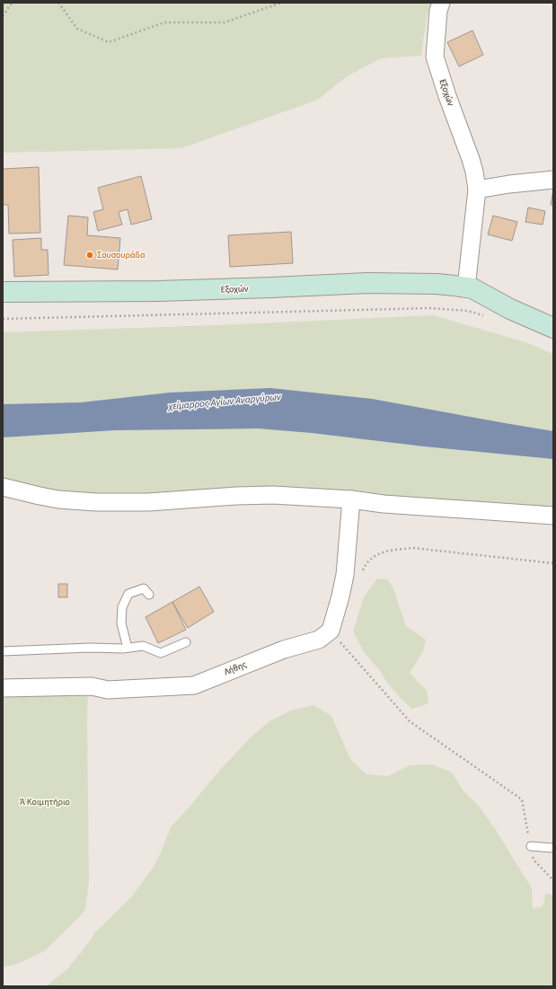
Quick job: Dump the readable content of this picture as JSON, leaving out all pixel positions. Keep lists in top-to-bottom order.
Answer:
{
  "streets": {
    "main road": ["Εξοχών"],
    "street": ["Λήθης"]
  },
  "water": ["χείμαρρος Αγίων Αναργύρων"],
  "parks": ["Ά Κοιμητήριο"],
  "places": ["Σουσουράδα"]
}
